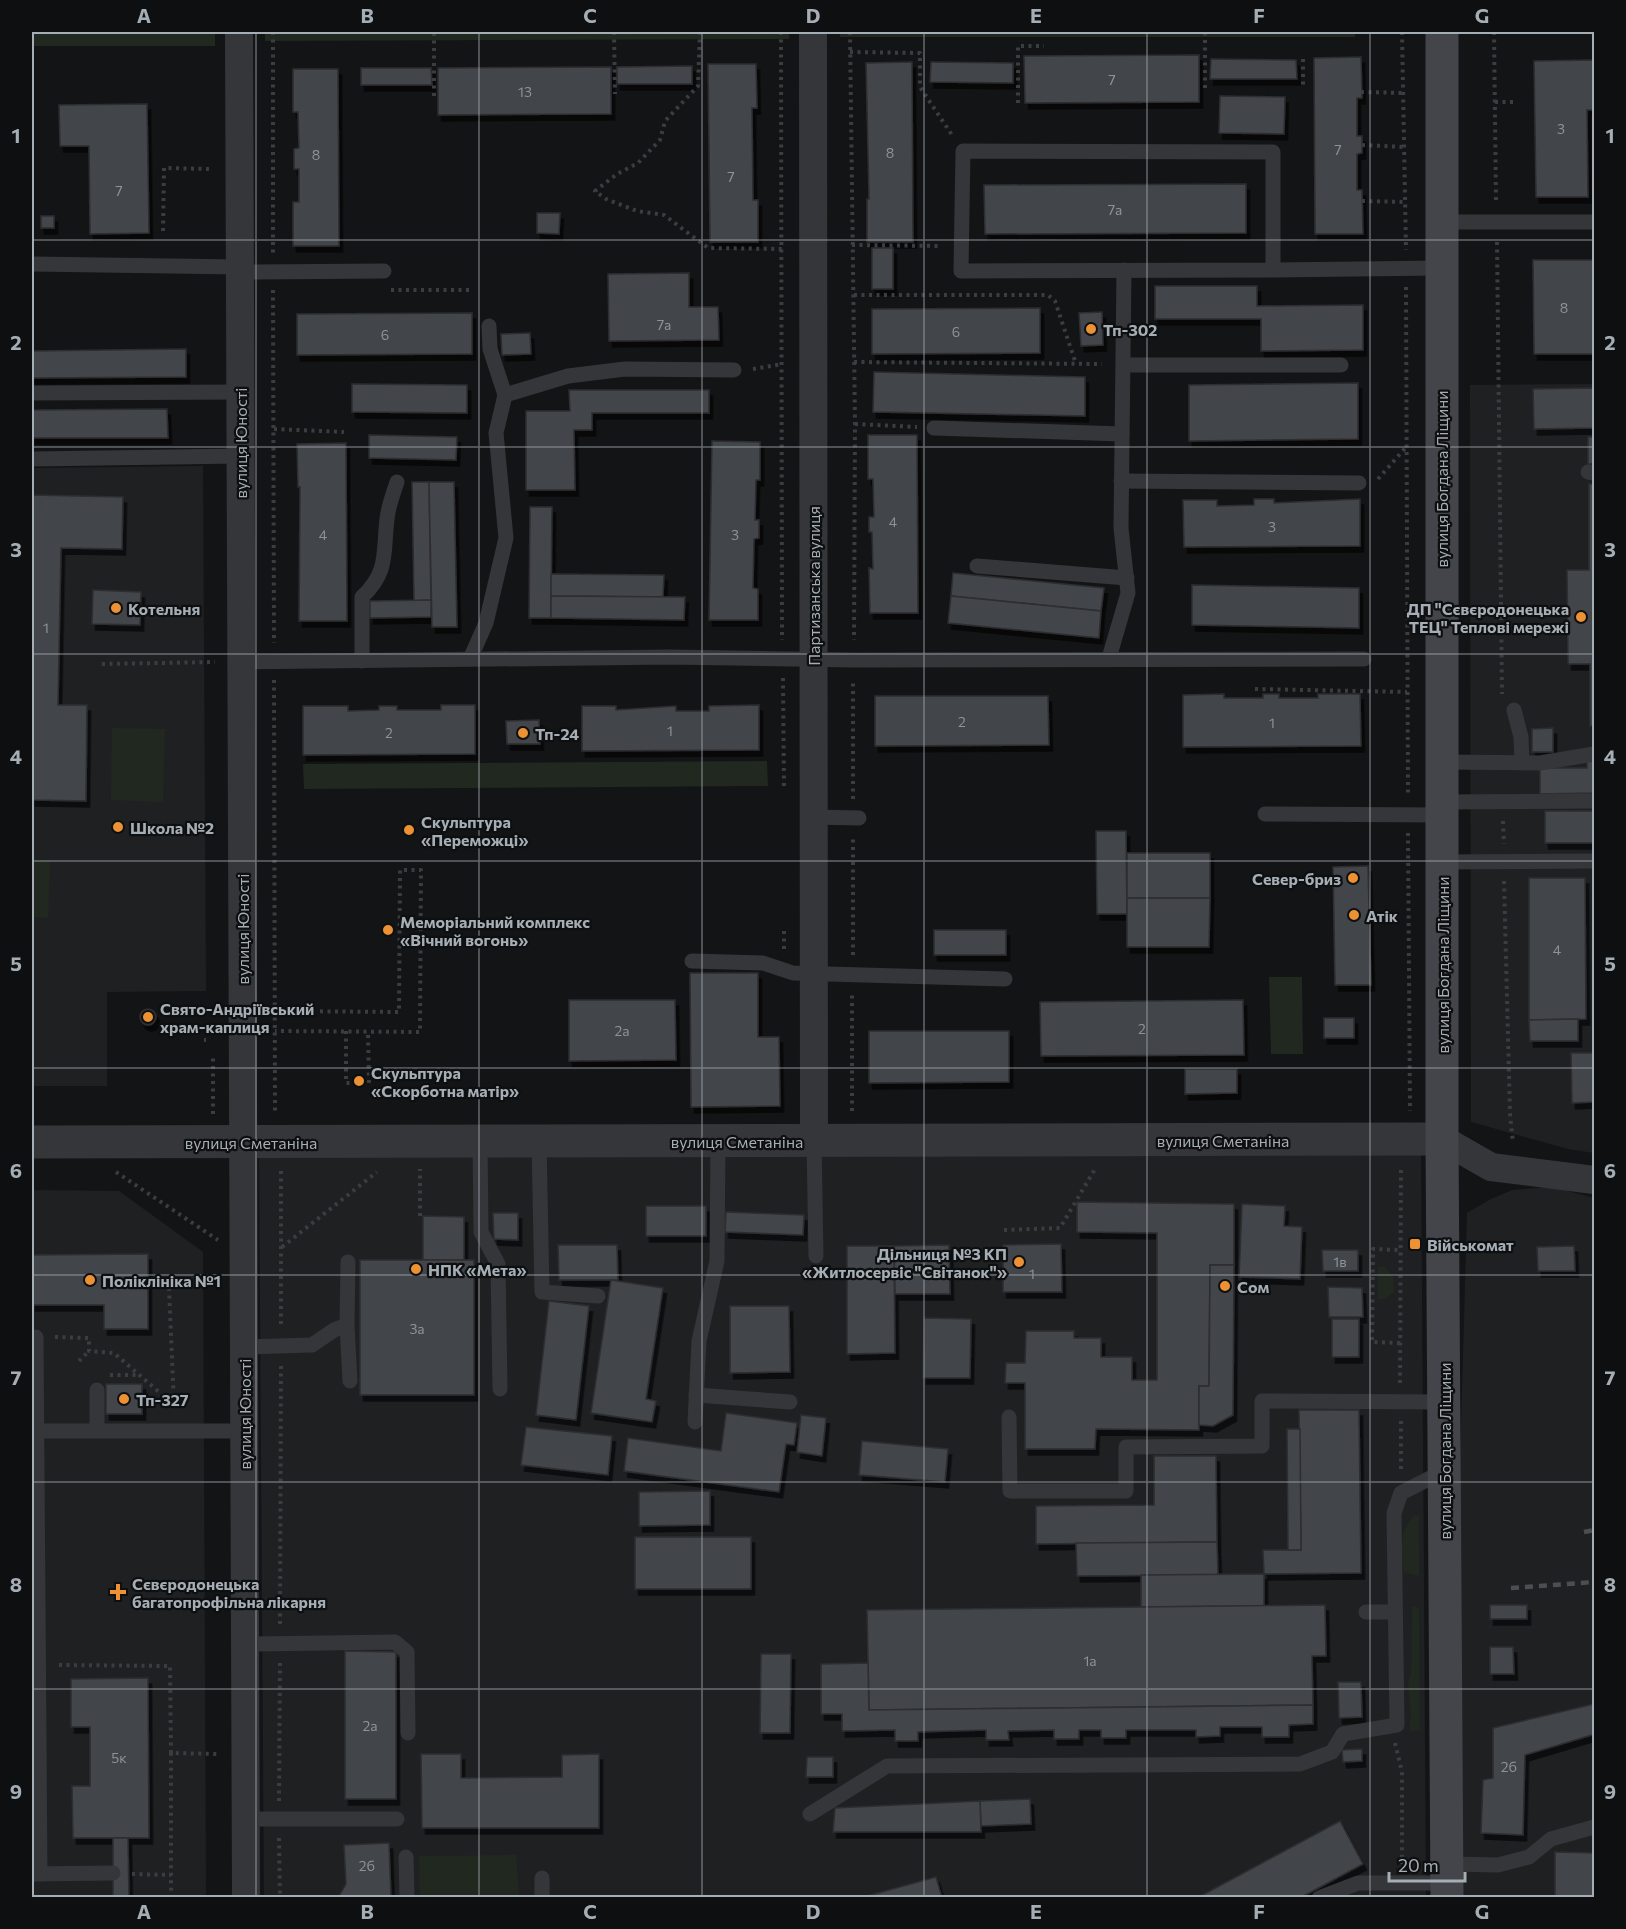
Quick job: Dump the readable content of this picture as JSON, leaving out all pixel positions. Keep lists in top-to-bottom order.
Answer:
{
  "streets": {
    "main road": ["вулиця Богдана Ліщини"],
    "street": ["вулиця Юності", "Партизанська вулиця", "вулиця Сметаніна"]
  },
  "crossings": [
    ["вулиця Юності", "вулиця Сметаніна"],
    ["вулиця Богдана Ліщини", "вулиця Сметаніна"],
    ["Партизанська вулиця", "вулиця Сметаніна"]
  ],
  "places": {
    "other": [
      "Тп-302",
      "Котельня",
      "ДП \"Сєвєродонецька ТЕЦ\" Теплові мережі",
      "Тп-24",
      "Школа №2",
      "Скульптура «Переможці»",
      "Север-бриз",
      "Атік",
      "Меморіальний комплекс «Вічний вогонь»",
      "Свято-Андріївський храм-каплиця",
      "Скульптура «Скорботна матір»",
      "Дільниця №3 КП «Житлосервіс \"Світанок\"»",
      "НПК «Мета»",
      "Поліклініка №1",
      "Сом",
      "Тп-327"
    ],
    "transit": ["Військомат"],
    "health": ["Сєвєродонецька багатопрофільна лікарня"]
  },
  "house_numbers": [
    "7",
    "13",
    "3",
    "7",
    "8",
    "8",
    "7",
    "7",
    "7а",
    "8",
    "7а",
    "6",
    "6",
    "4",
    "3",
    "4",
    "3",
    "1",
    "2",
    "1",
    "1",
    "2",
    "4",
    "2",
    "2а",
    "1в",
    "1",
    "3а",
    "1а",
    "2а",
    "5к",
    "2б",
    "2б"
  ],
  "scale_bar": "20 m",
  "grid": {
    "columns": [
      "A",
      "B",
      "C",
      "D",
      "E",
      "F",
      "G"
    ],
    "rows": [
      "1",
      "2",
      "3",
      "4",
      "5",
      "6",
      "7",
      "8",
      "9"
    ]
  }
}
